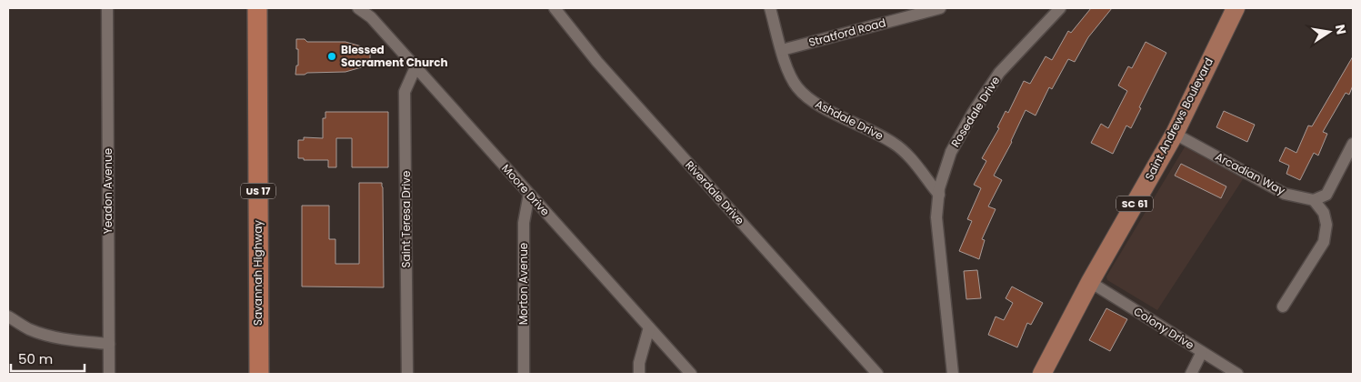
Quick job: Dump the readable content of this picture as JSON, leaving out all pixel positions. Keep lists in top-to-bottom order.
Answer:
{
  "streets": {
    "highway": ["US 17", "Savannah Highway"],
    "main road": ["Saint Andrews Boulevard", "SC 61"],
    "street": [
      "Stratford Road",
      "Rosedale Drive",
      "Ashdale Drive",
      "Arcadian Way",
      "Moore Drive",
      "Yeadon Avenue",
      "Riverdale Drive",
      "Saint Teresa Drive",
      "Morton Avenue",
      "Colony Drive"
    ]
  },
  "crossings": [
    ["Stratford Road", "Ashdale Drive"],
    ["Rosedale Drive", "Ashdale Drive"],
    ["Saint Andrews Boulevard", "Arcadian Way"],
    ["Saint Andrews Boulevard", "Colony Drive"],
    ["Moore Drive", "Saint Teresa Drive"],
    ["Moore Drive", "Morton Avenue"]
  ],
  "places": ["Blessed Sacrament Church"],
  "scale_bar": "50 m",
  "north": "right"
}
